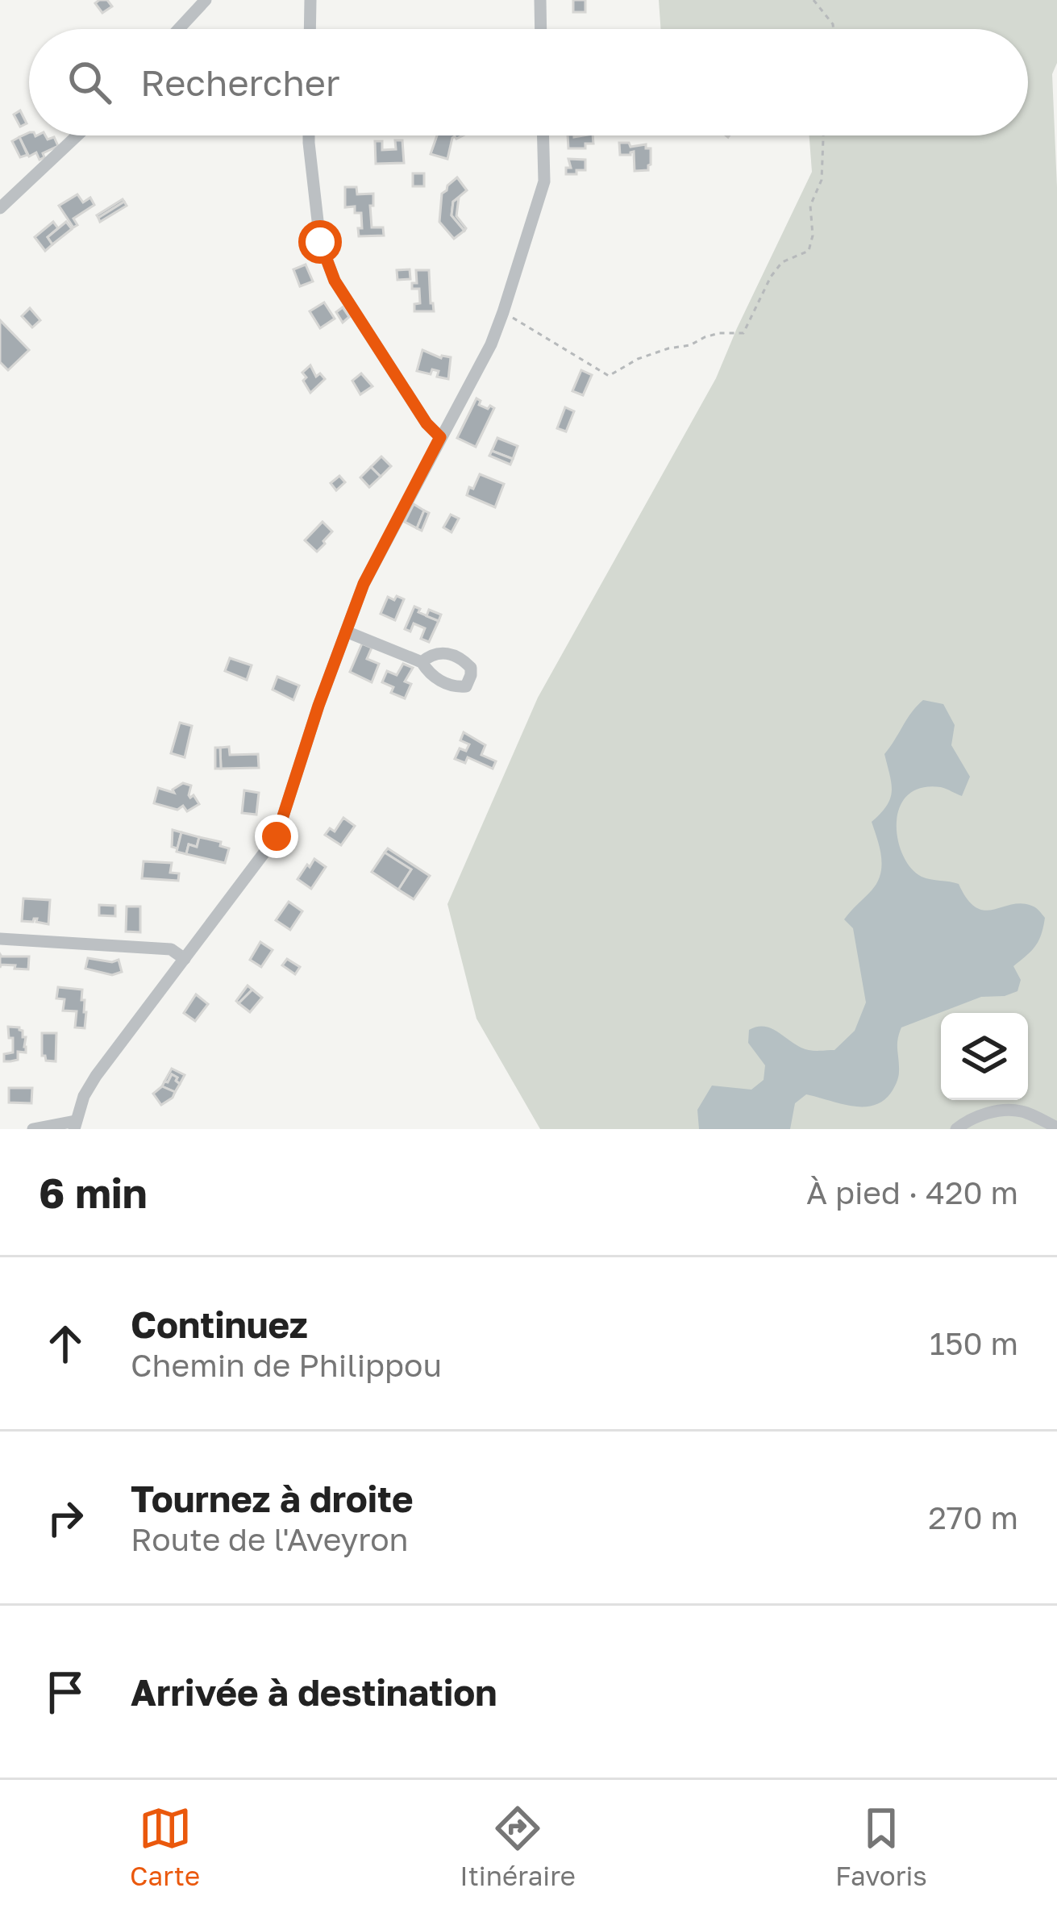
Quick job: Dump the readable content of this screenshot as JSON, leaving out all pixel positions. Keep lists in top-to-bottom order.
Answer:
{
  "page": {
    "search": "Rechercher",
    "heading": ["6 min", "À pied · 420 m"],
    "list": [
      ["Continuez", "Chemin de Philippou", "150 m"],
      ["Tournez à droite", "Route de l'Aveyron", "270 m"],
      "Arrivée à destination"
    ],
    "nav": ["Carte", "Itinéraire", "Favoris"]
  }
}
